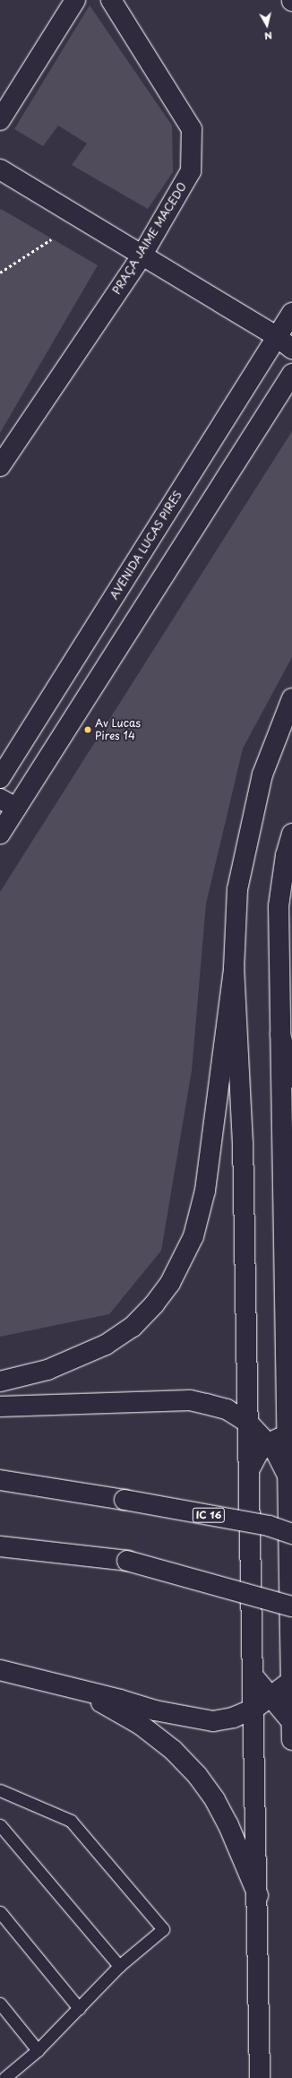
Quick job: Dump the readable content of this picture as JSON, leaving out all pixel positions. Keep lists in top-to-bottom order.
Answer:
{
  "streets": {
    "main road": ["PRAÇA JAIME MACEDO", "AVENIDA LUCAS PIRES", "IC 16"]
  },
  "places": ["Av Lucas Pires 14"],
  "north": "bottom"
}
